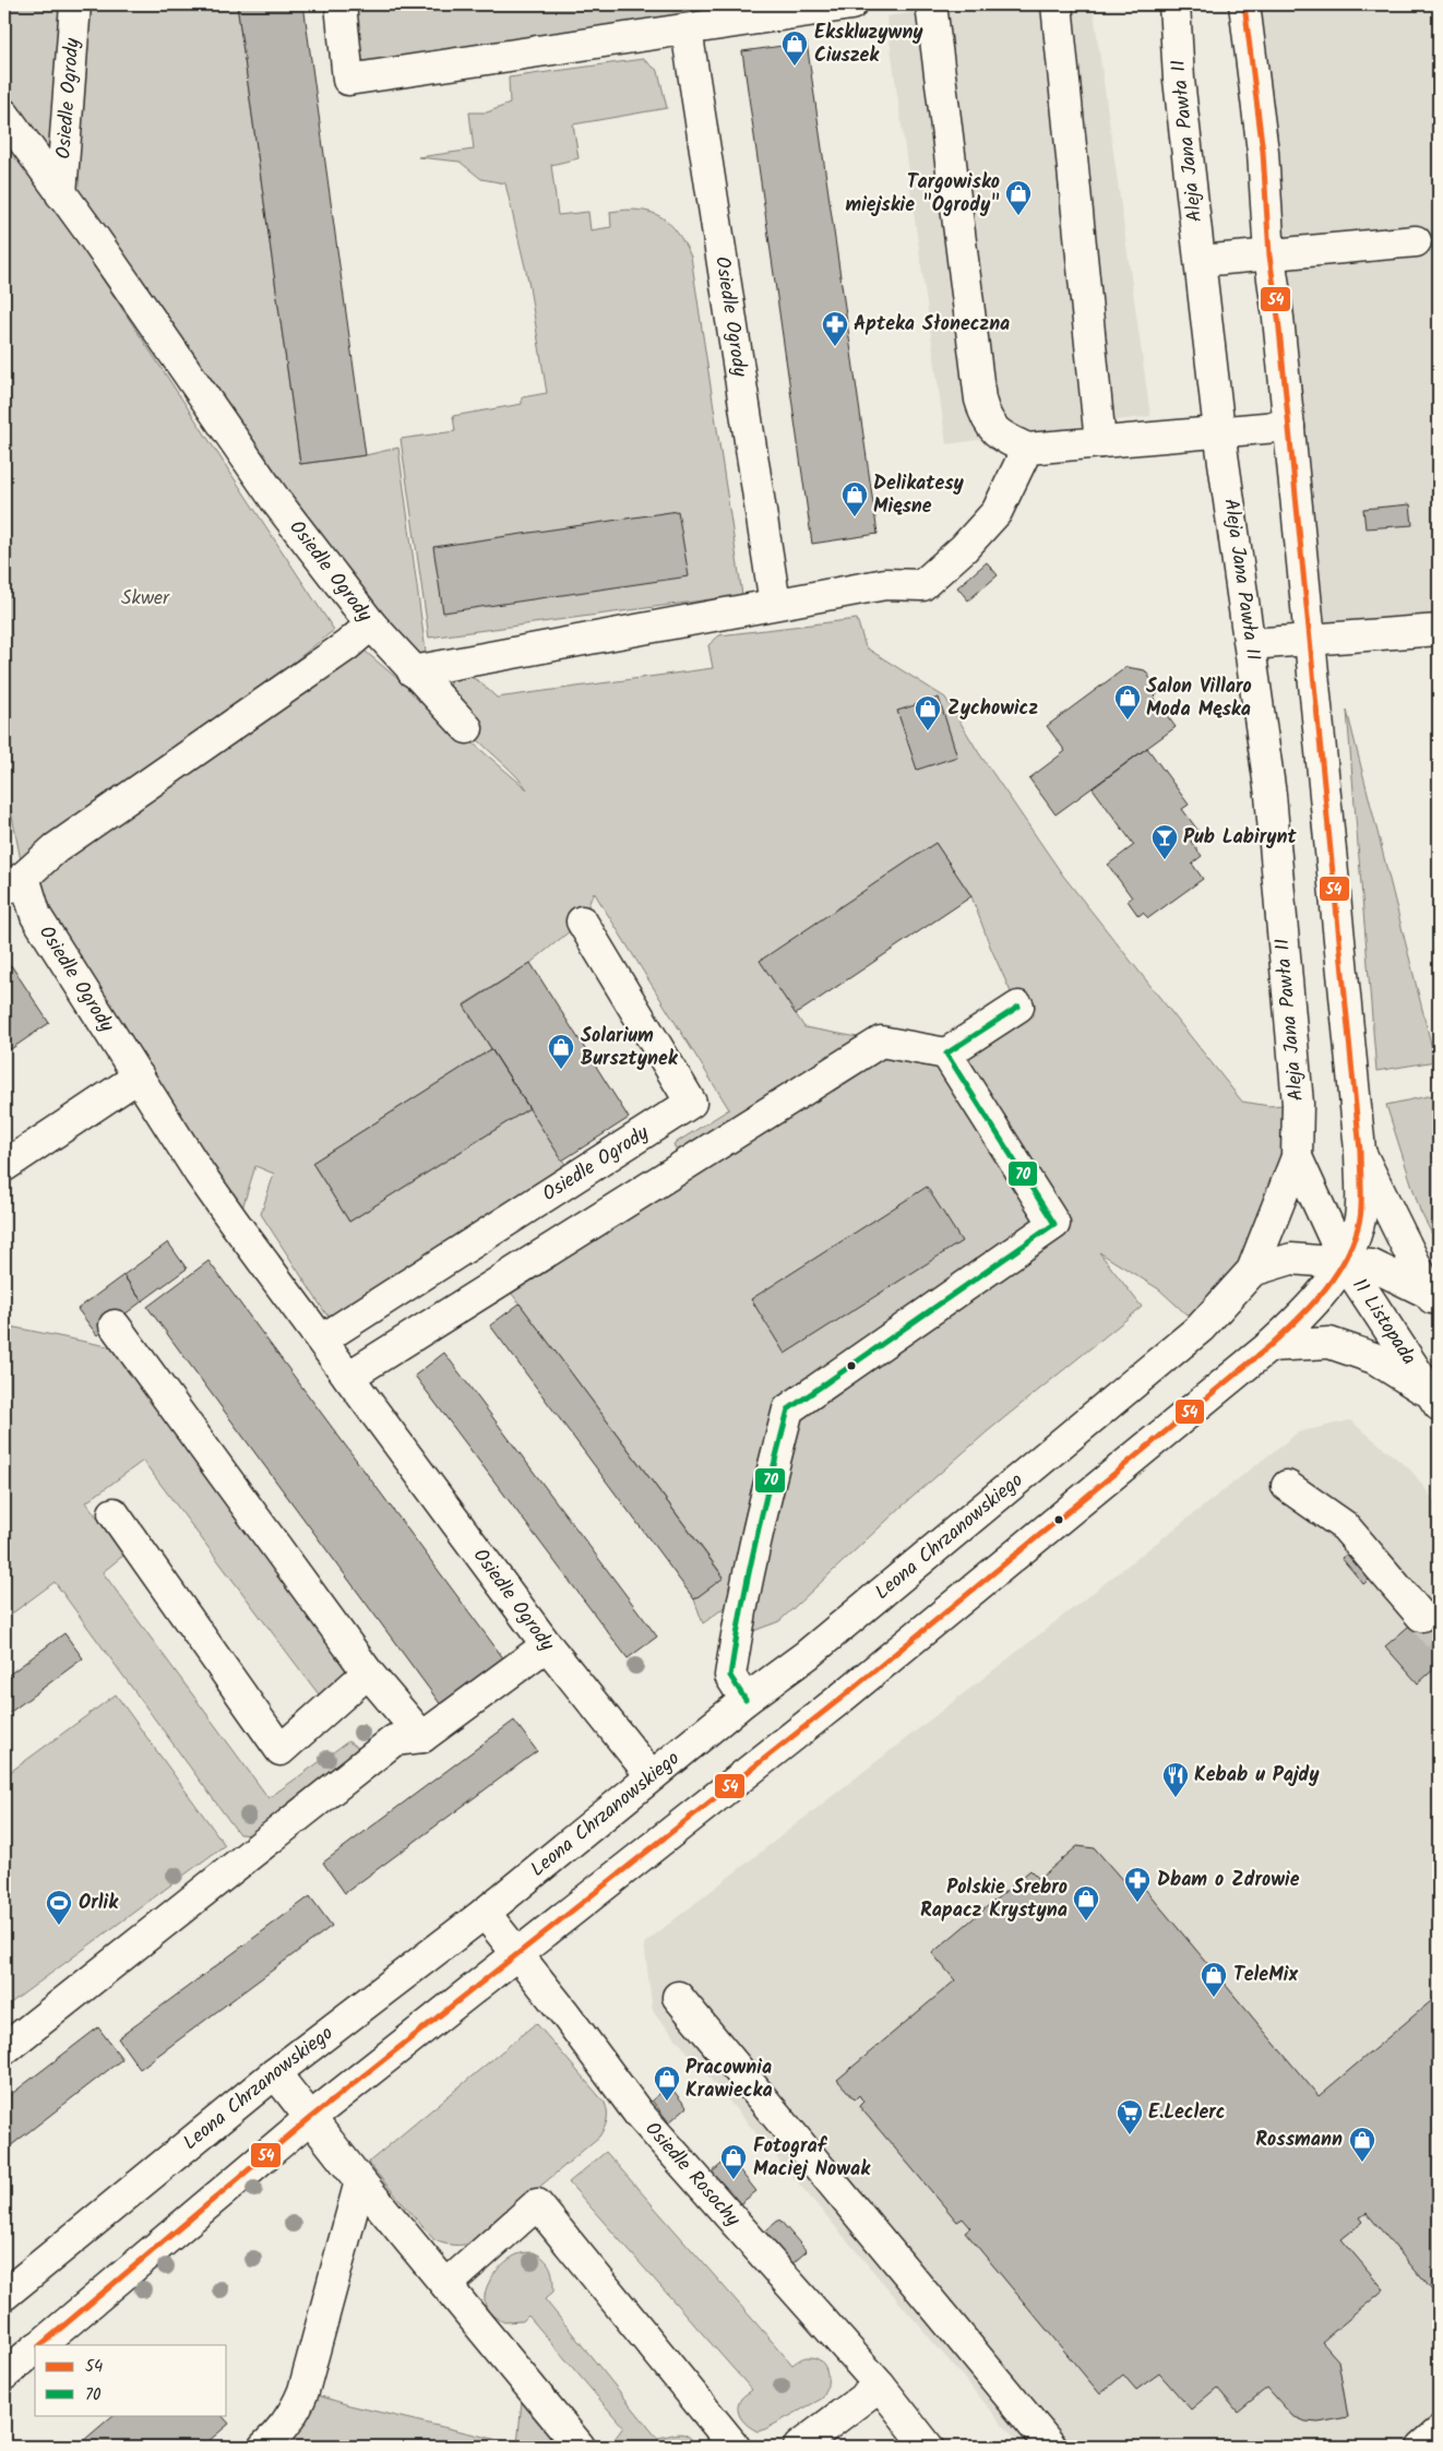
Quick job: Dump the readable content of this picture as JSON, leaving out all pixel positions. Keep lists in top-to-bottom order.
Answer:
{
  "streets": {
    "street": [
      "Osiedle Ogrody",
      "Aleja Jana Pawła II",
      "11 Listopada",
      "Leona Chrzanowskiego",
      "Osiedle Rosochy"
    ]
  },
  "crossings": [
    ["Osiedle Ogrody", "Leona Chrzanowskiego"],
    ["Aleja Jana Pawła II", "11 Listopada"],
    ["Aleja Jana Pawła II", "Leona Chrzanowskiego"],
    ["Leona Chrzanowskiego", "Osiedle Rosochy"]
  ],
  "parks": ["Skwer"],
  "places": {
    "shop": [
      "Ekskluzywny Ciuszek",
      "Targowisko miejskie \"Ogrody\"",
      "Delikatesy Mięsne",
      "Salon Villaro Moda Męska",
      "Zychowicz",
      "Solarium Bursztynek",
      "Polskie Srebro Rapacz Krystyna",
      "TeleMix",
      "Pracownia Krawiecka",
      "Rossmann",
      "Fotograf Maciej Nowak"
    ],
    "pharmacy": ["Apteka Słoneczna", "Dbam o Zdrowie"],
    "bar": ["Pub Labirynt"],
    "restaurant": ["Kebab u Pajdy"],
    "sports": ["Orlik"],
    "supermarket": ["E.Leclerc"]
  },
  "lines": ["transit line 54", "transit line 70"],
  "legend": ["54", "70"]
}
